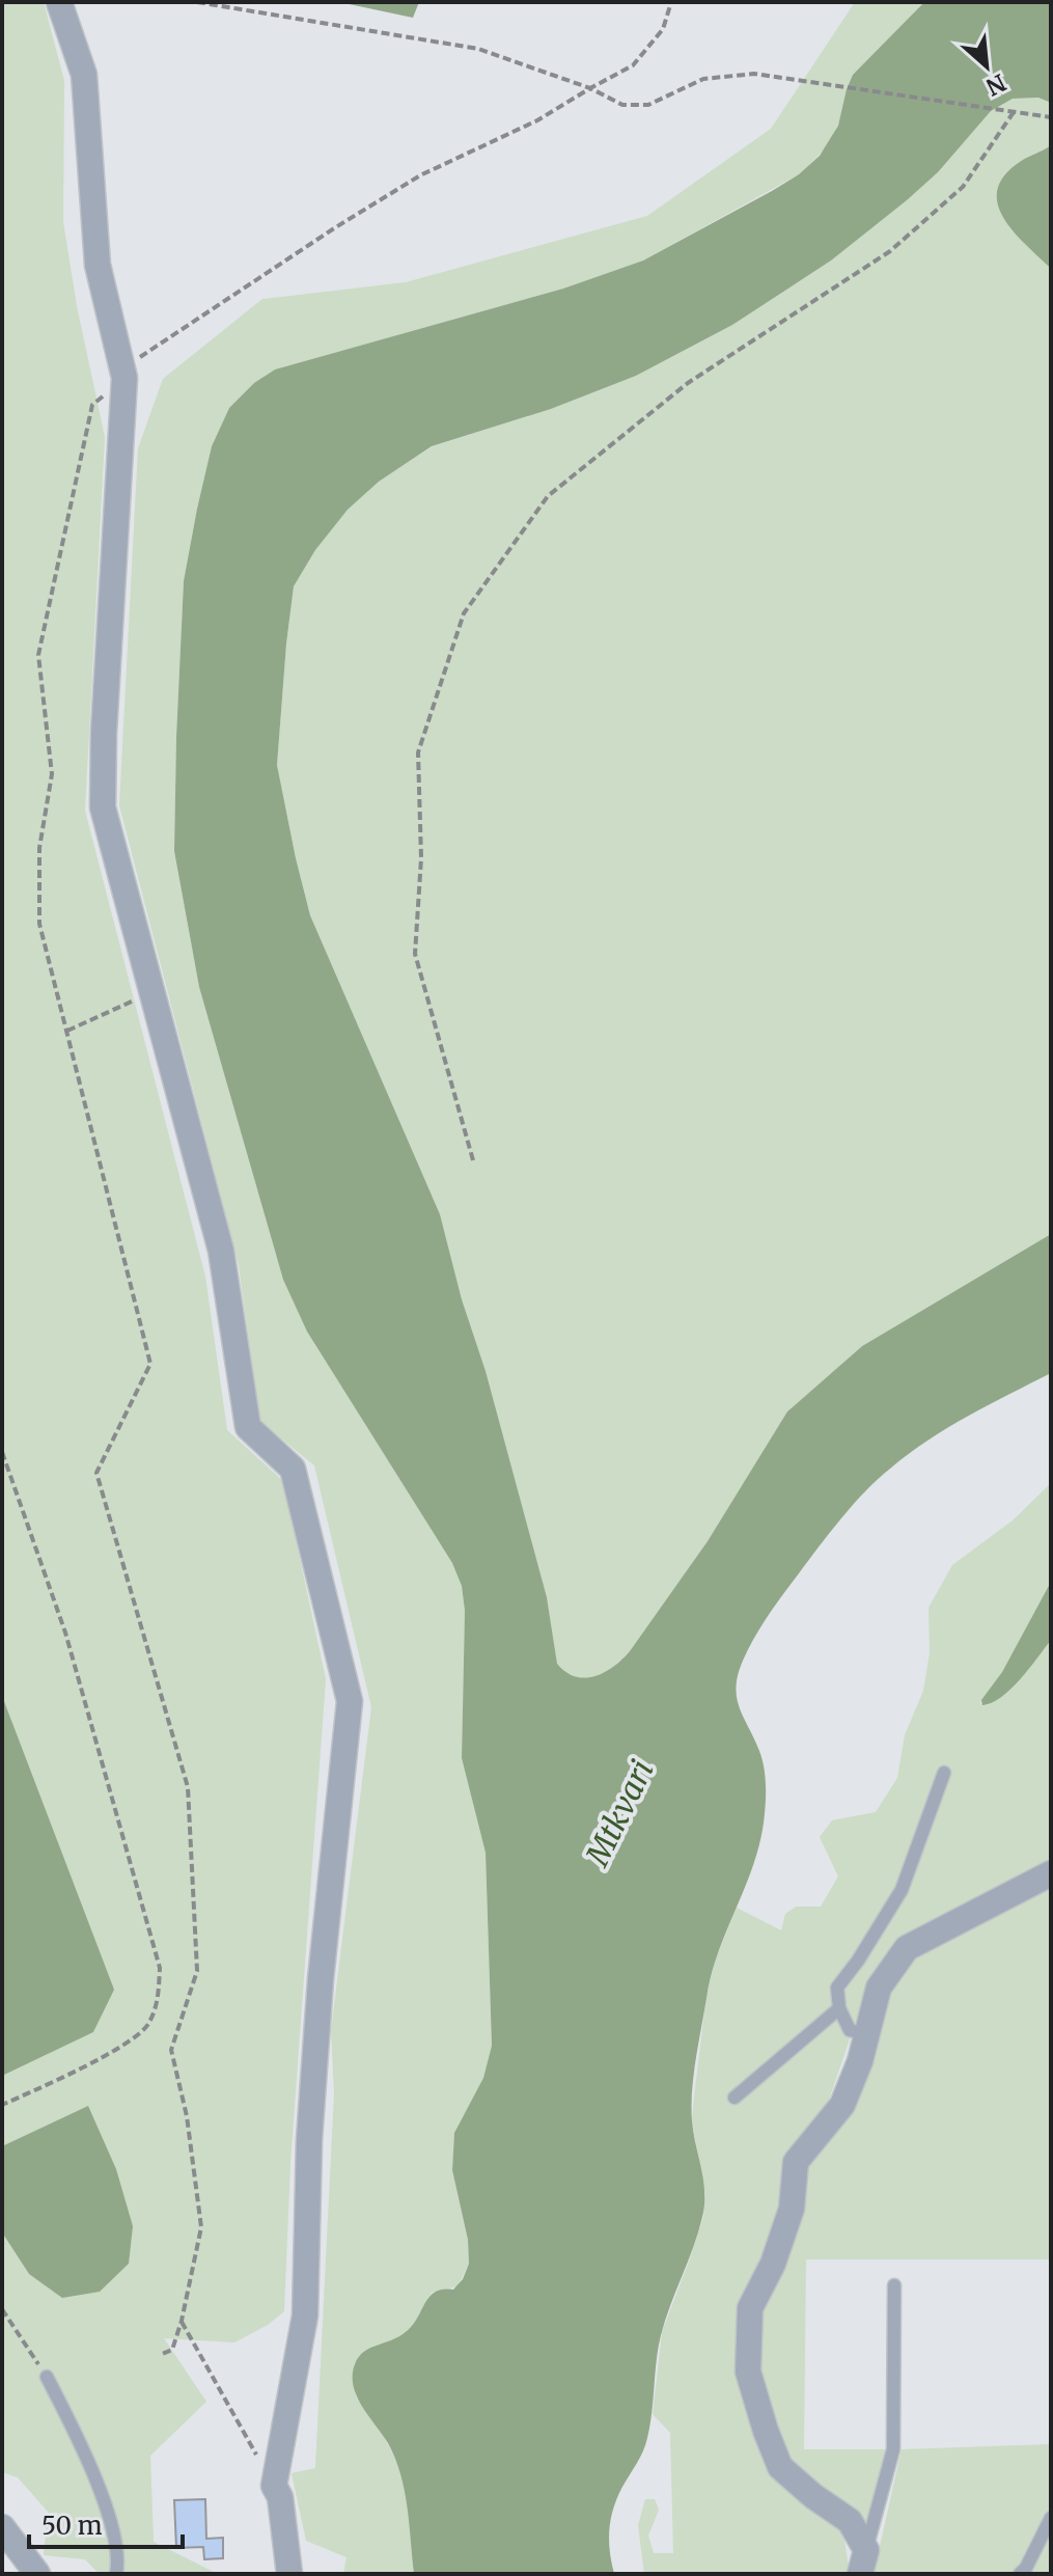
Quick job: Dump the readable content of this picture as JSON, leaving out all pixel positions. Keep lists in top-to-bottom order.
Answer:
{
  "water": ["Mtkvari"],
  "scale_bar": "50 m",
  "north": "bottom right"
}
